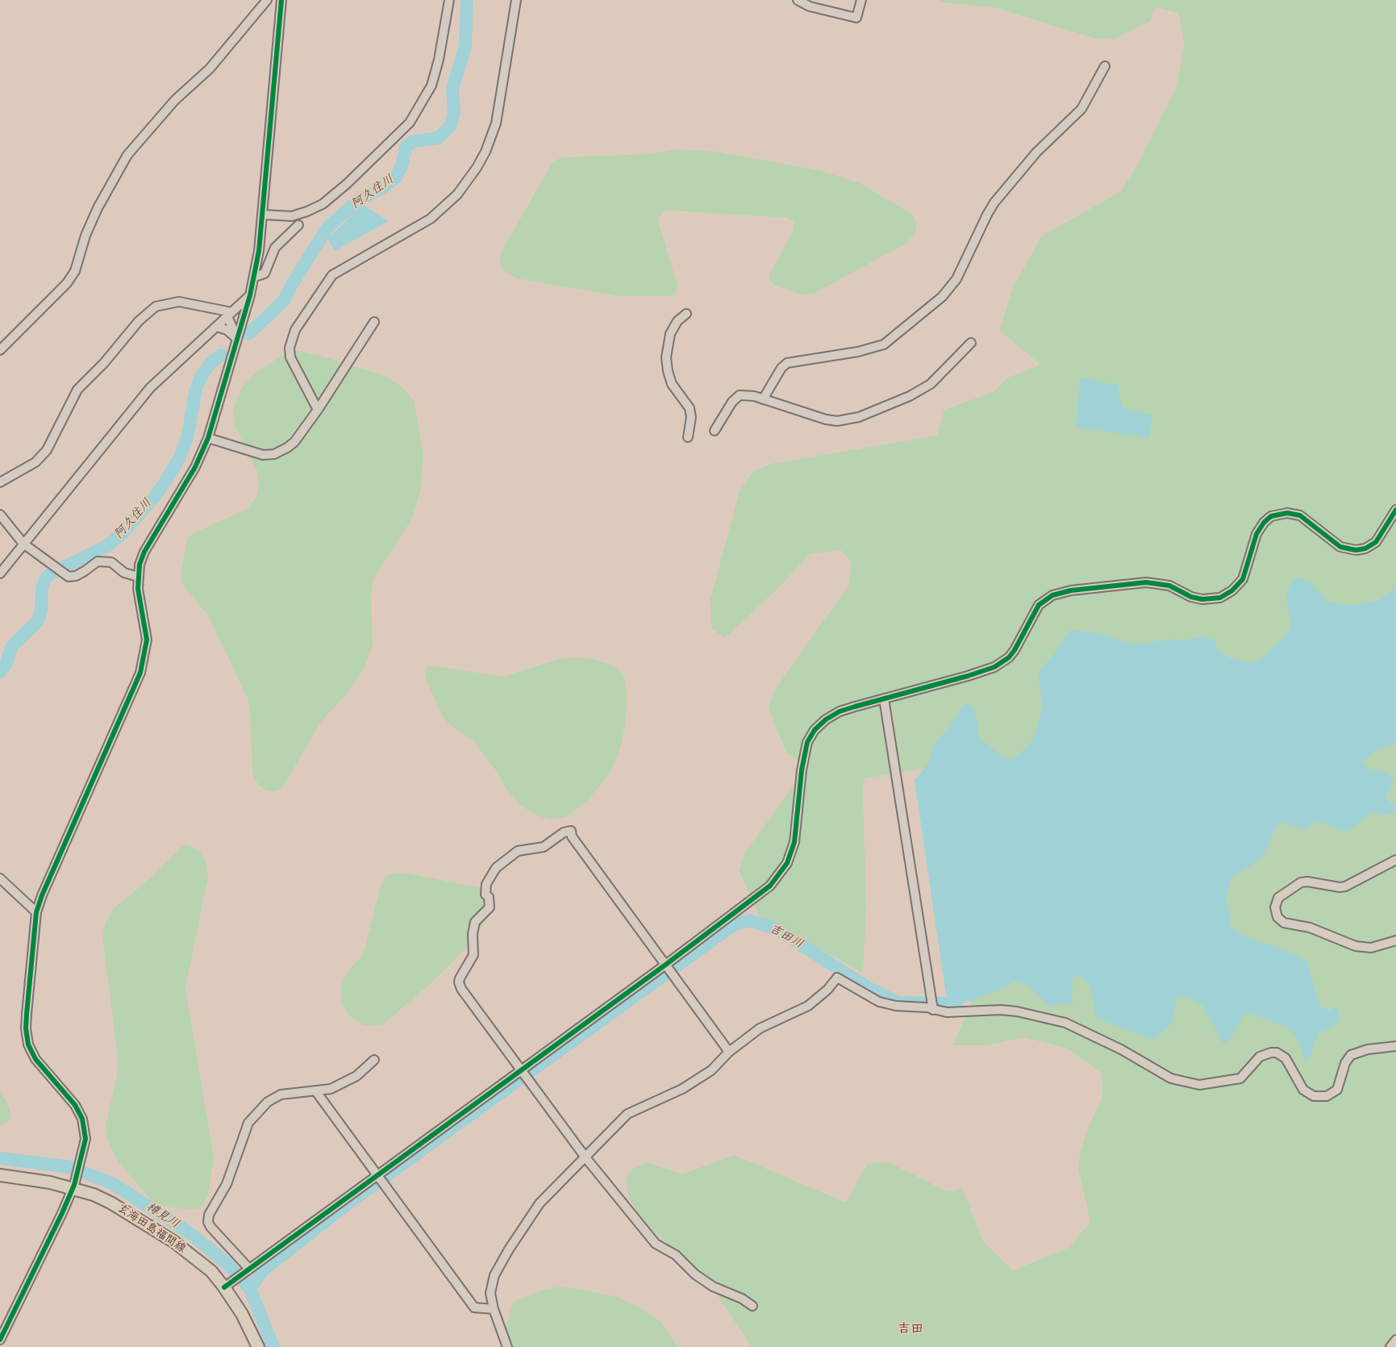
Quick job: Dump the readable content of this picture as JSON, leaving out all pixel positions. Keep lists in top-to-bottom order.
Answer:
{
  "streets": {
    "main road": ["玄海田島福間線"]
  },
  "districts": ["吉田"],
  "water": ["阿久住川", "吉田川", "樽見川"]
}
